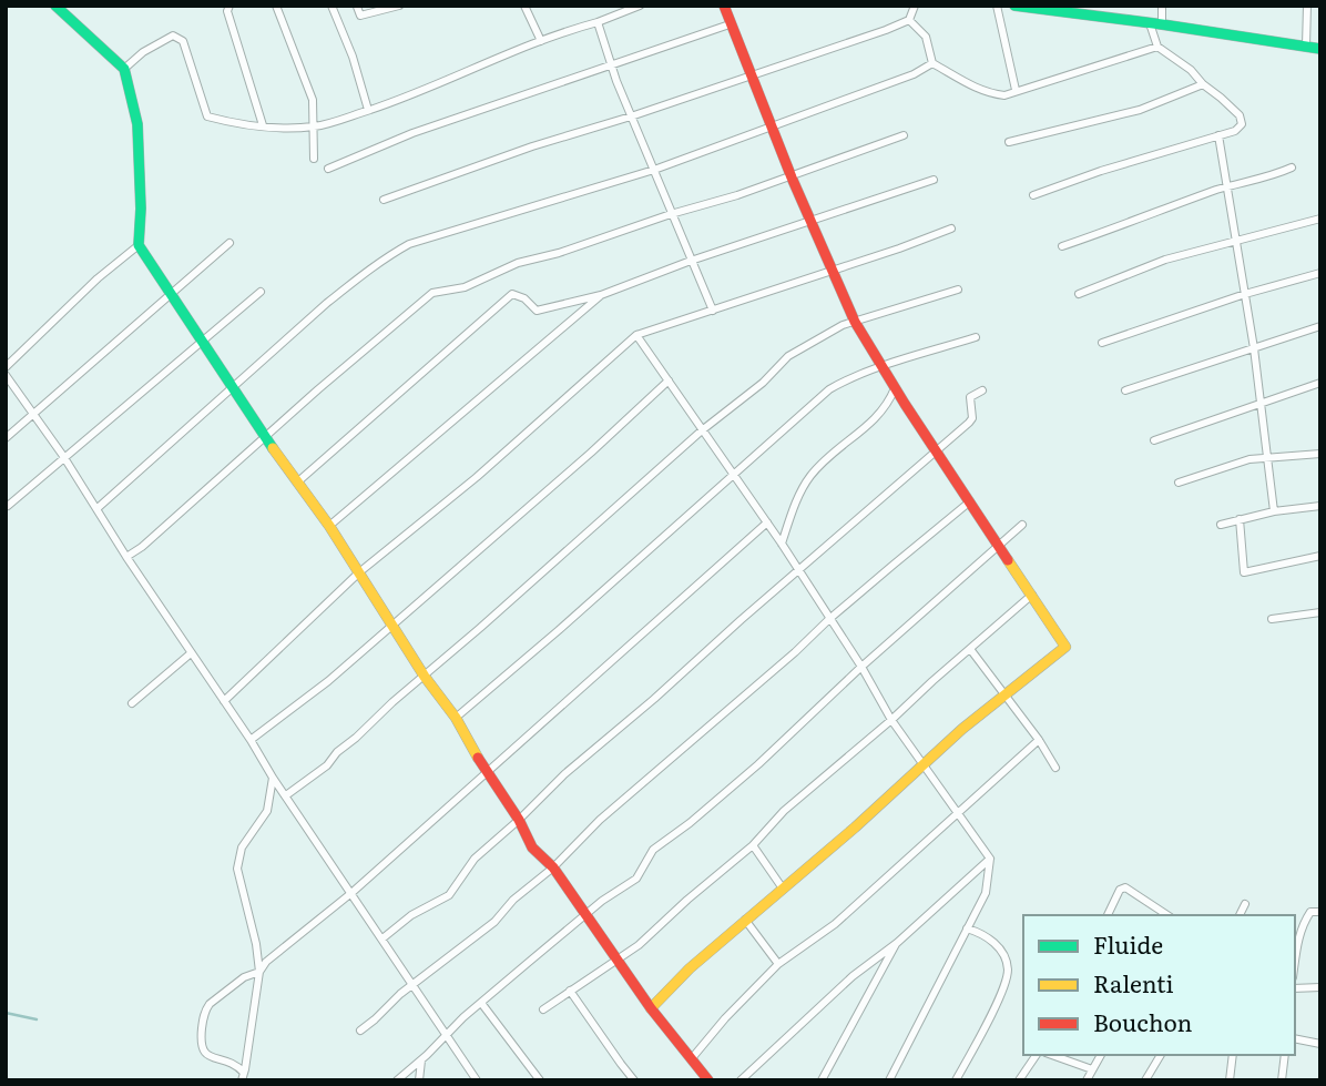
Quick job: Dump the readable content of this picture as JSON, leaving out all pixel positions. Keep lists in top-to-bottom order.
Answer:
{
  "legend": ["Fluide", "Ralenti", "Bouchon"]
}
